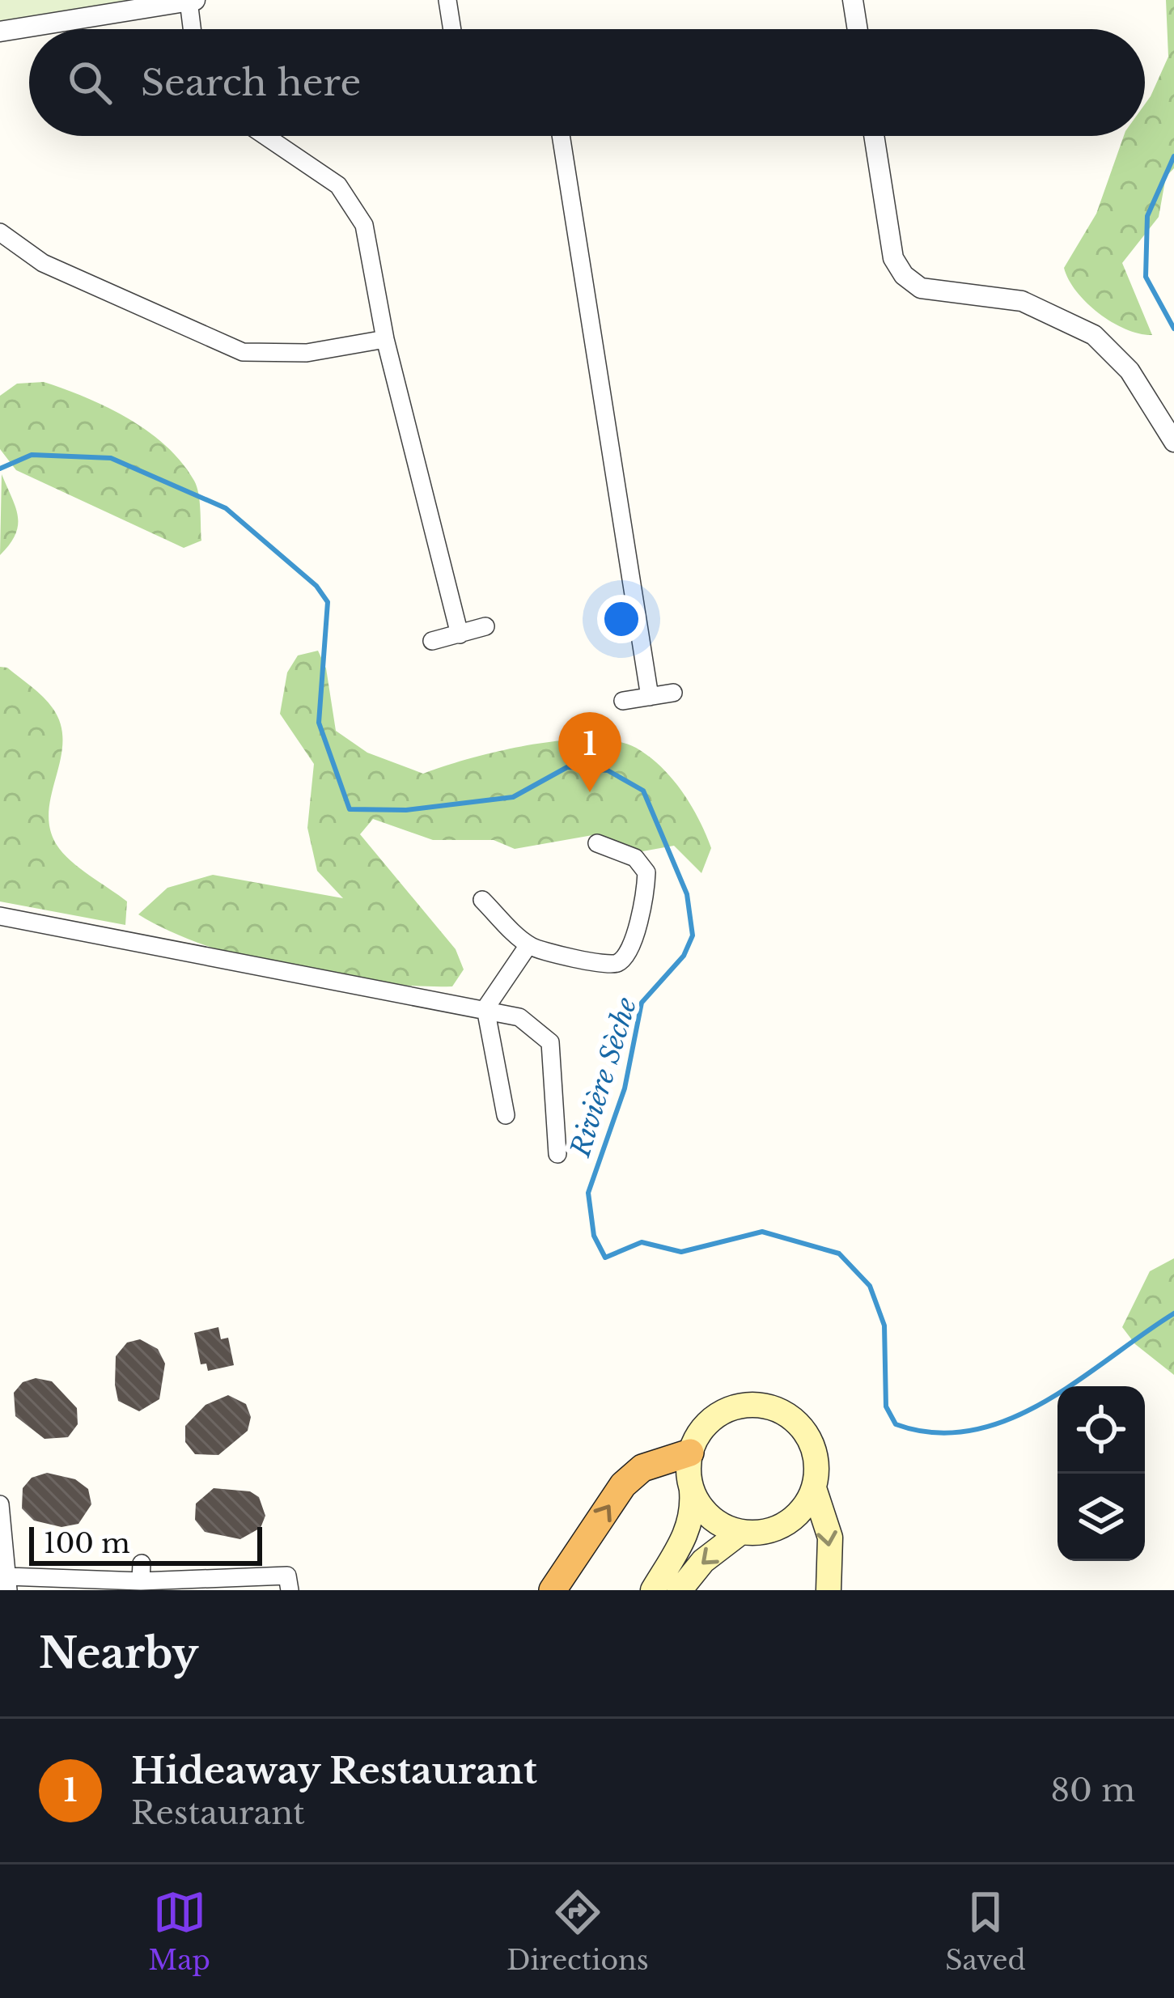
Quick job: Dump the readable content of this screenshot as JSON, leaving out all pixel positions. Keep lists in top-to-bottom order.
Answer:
{
  "water": ["Rivière Sèche"],
  "scale_bar": "100 m",
  "page": {
    "search": "Search here",
    "pins": "1",
    "scale": "100 m",
    "heading": "Nearby",
    "list": [
      {
        "mark": "1",
        "name": "Hideaway Restaurant",
        "note": "Restaurant",
        "value": "80 m"
      }
    ],
    "nav": ["Map", "Directions", "Saved"]
  }
}
